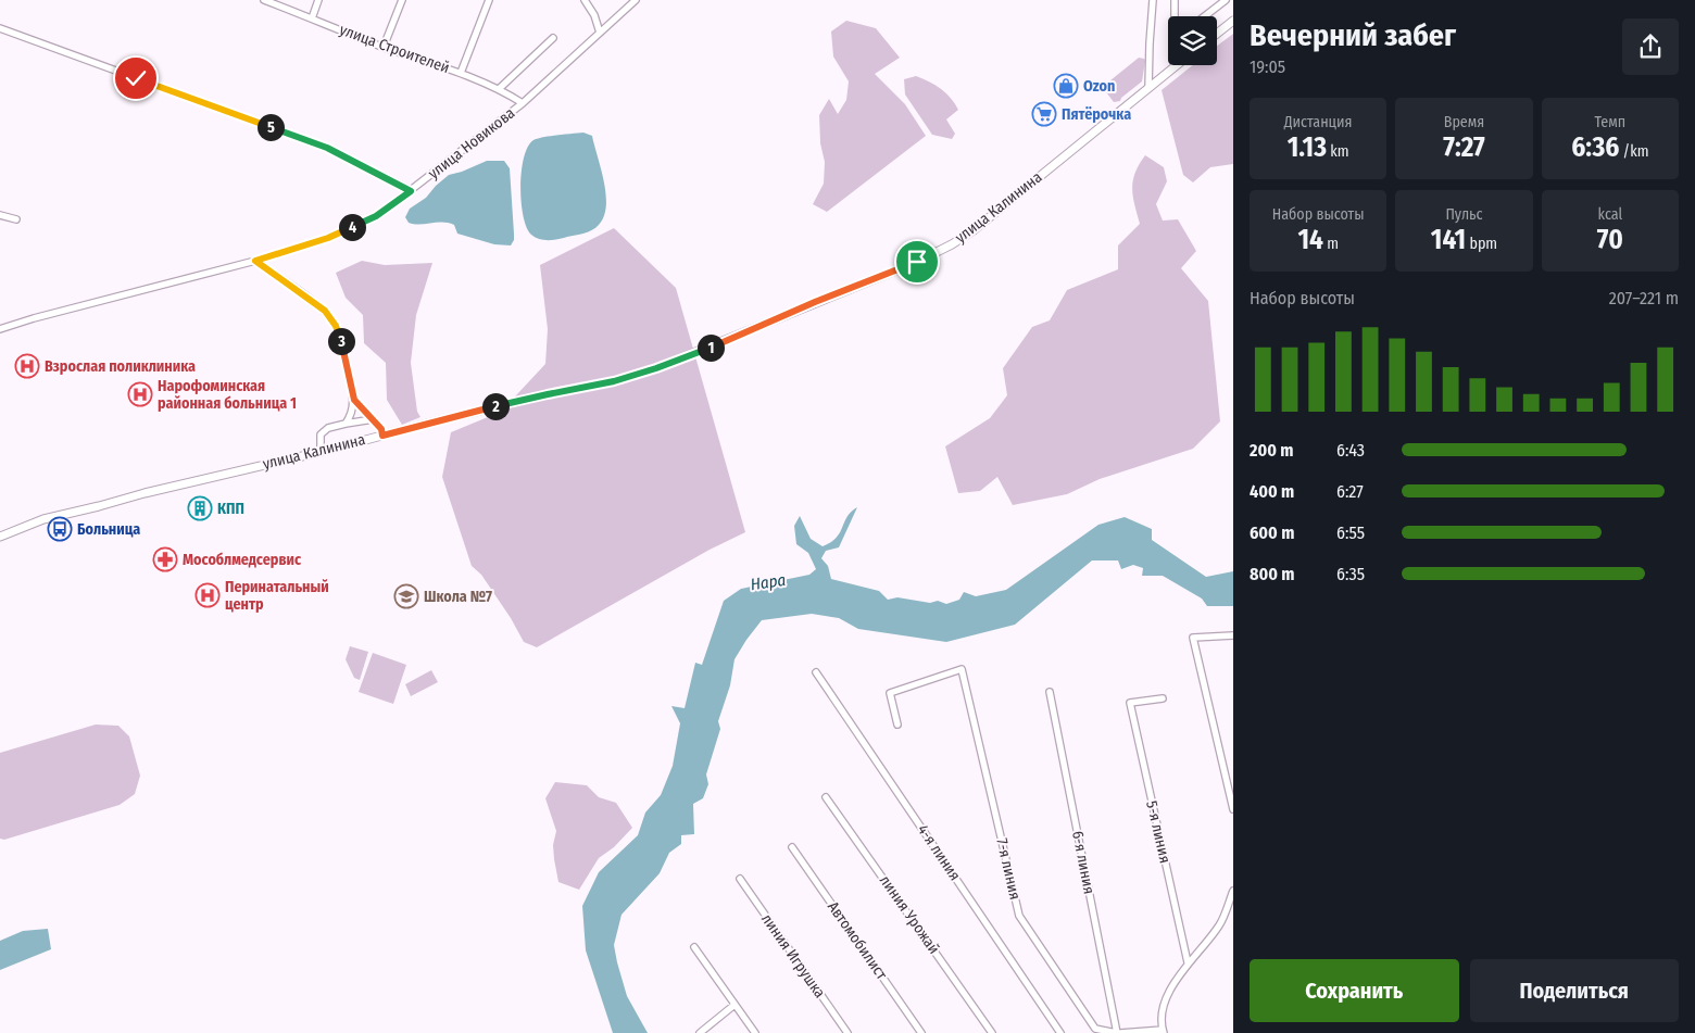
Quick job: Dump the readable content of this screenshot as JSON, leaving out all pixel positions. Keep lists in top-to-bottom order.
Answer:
{
  "streets": {
    "street": [
      "улица Строителей",
      "улица Новикова",
      "улица Калинина",
      "5-я линия",
      "4-я линия",
      "6-я линия",
      "7-я линия",
      "линия Урожай",
      "Автомобилист",
      "линия Игрушка"
    ]
  },
  "crossings": [
    ["улица Строителей", "улица Новикова"],
    ["6-я линия", "7-я линия"]
  ],
  "water": ["Нара"],
  "places": {
    "shop": ["Ozon"],
    "supermarket": ["Пятёрочка"],
    "hospital": ["Взрослая поликлиника", "Нарофоминская районная больница 1", "Перинатальный центр"],
    "building": ["КПП"],
    "bus stop": ["Больница"],
    "pharmacy": ["Мособлмедсервис"],
    "school or university": ["Школа №7"]
  },
  "page": {
    "heading": ["Вечерний забег", "19:05"],
    "stats": [
      ["Дистанция", "1.13 km"],
      ["Время", "7:27"],
      ["Темп", "6:36 /km"],
      ["Набор высоты", "14 m"],
      ["Пульс", "141 bpm"],
      ["kcal", "70"]
    ],
    "pins": [
      "5",
      "4",
      "3",
      "1",
      "2"
    ],
    "chart": ["Набор высоты", "207–221 m"],
    "list": [
      {
        "name": "200 m",
        "note": "6:43"
      },
      {
        "name": "400 m",
        "note": "6:27"
      },
      {
        "name": "600 m",
        "note": "6:55"
      },
      {
        "name": "800 m",
        "note": "6:35"
      }
    ],
    "buttons": ["Сохранить", "Поделиться"]
  }
}
